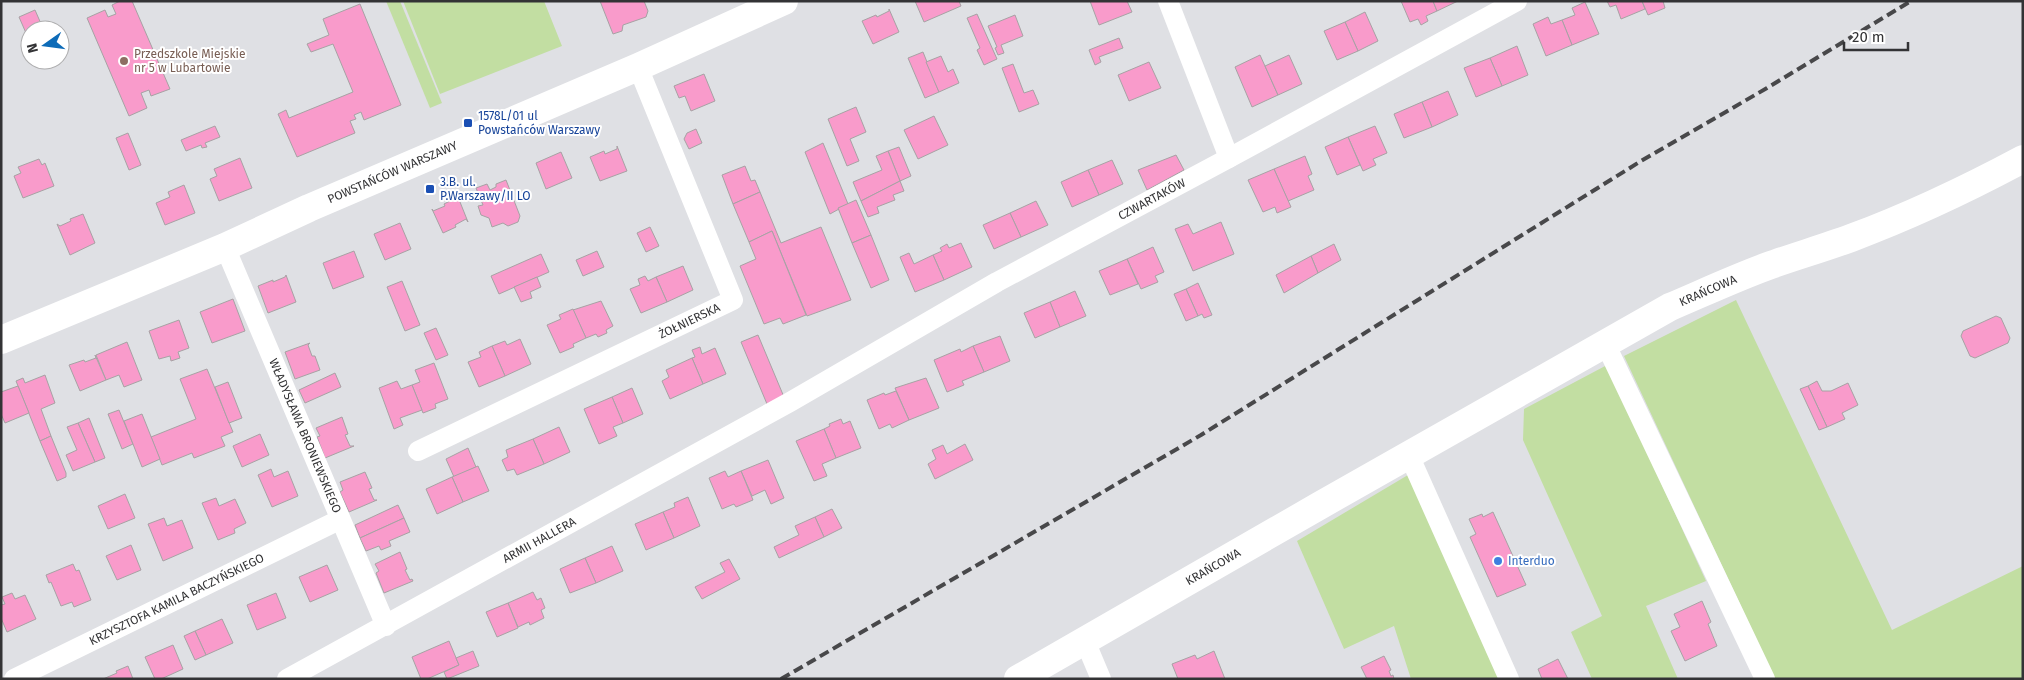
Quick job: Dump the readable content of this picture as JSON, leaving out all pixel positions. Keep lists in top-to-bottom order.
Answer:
{
  "streets": {
    "street": [
      "POWSTAŃCÓW WARSZAWY",
      "CZWARTAKÓW",
      "KRAŃCOWA",
      "ŻOŁNIERSKA",
      "WŁADYSŁAWA BRONIEWSKIEGO",
      "ARMII HALLERA",
      "KRZYSZTOFA KAMILA BACZYŃSKIEGO"
    ]
  },
  "crossings": [
    ["POWSTAŃCÓW WARSZAWY", "ŻOŁNIERSKA"],
    ["POWSTAŃCÓW WARSZAWY", "WŁADYSŁAWA BRONIEWSKIEGO"],
    ["CZWARTAKÓW", "ARMII HALLERA"],
    ["WŁADYSŁAWA BRONIEWSKIEGO", "ARMII HALLERA"],
    ["WŁADYSŁAWA BRONIEWSKIEGO", "KRZYSZTOFA KAMILA BACZYŃSKIEGO"]
  ],
  "places": {
    "other": ["Przedszkole Miejskie nr 5 w Lubartowie", "Interduo"],
    "transit": ["1578L/01 ul Powstańców Warszawy", "3.B. ul. P.Warszawy/II LO"]
  },
  "scale_bar": "20 m",
  "north": "left"
}
